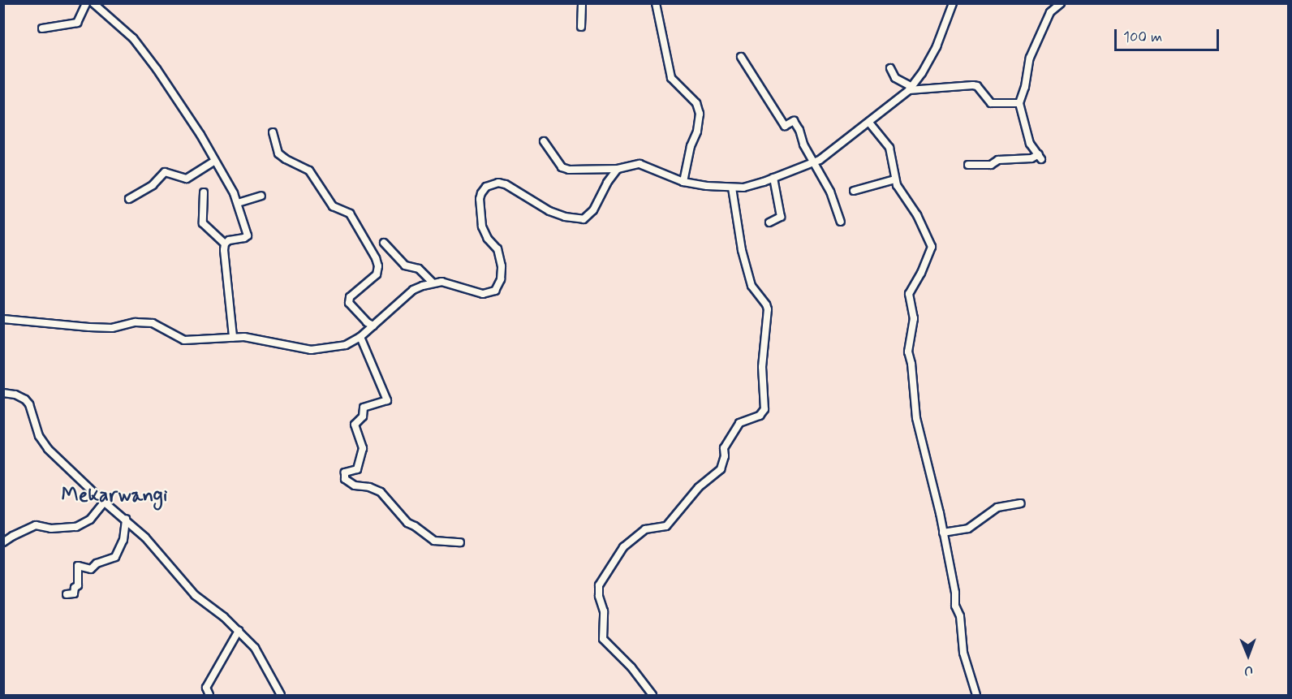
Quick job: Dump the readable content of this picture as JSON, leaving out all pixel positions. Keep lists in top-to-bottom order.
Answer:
{
  "districts": ["Mekarwangi"],
  "scale_bar": "100 m",
  "north": "bottom"
}
